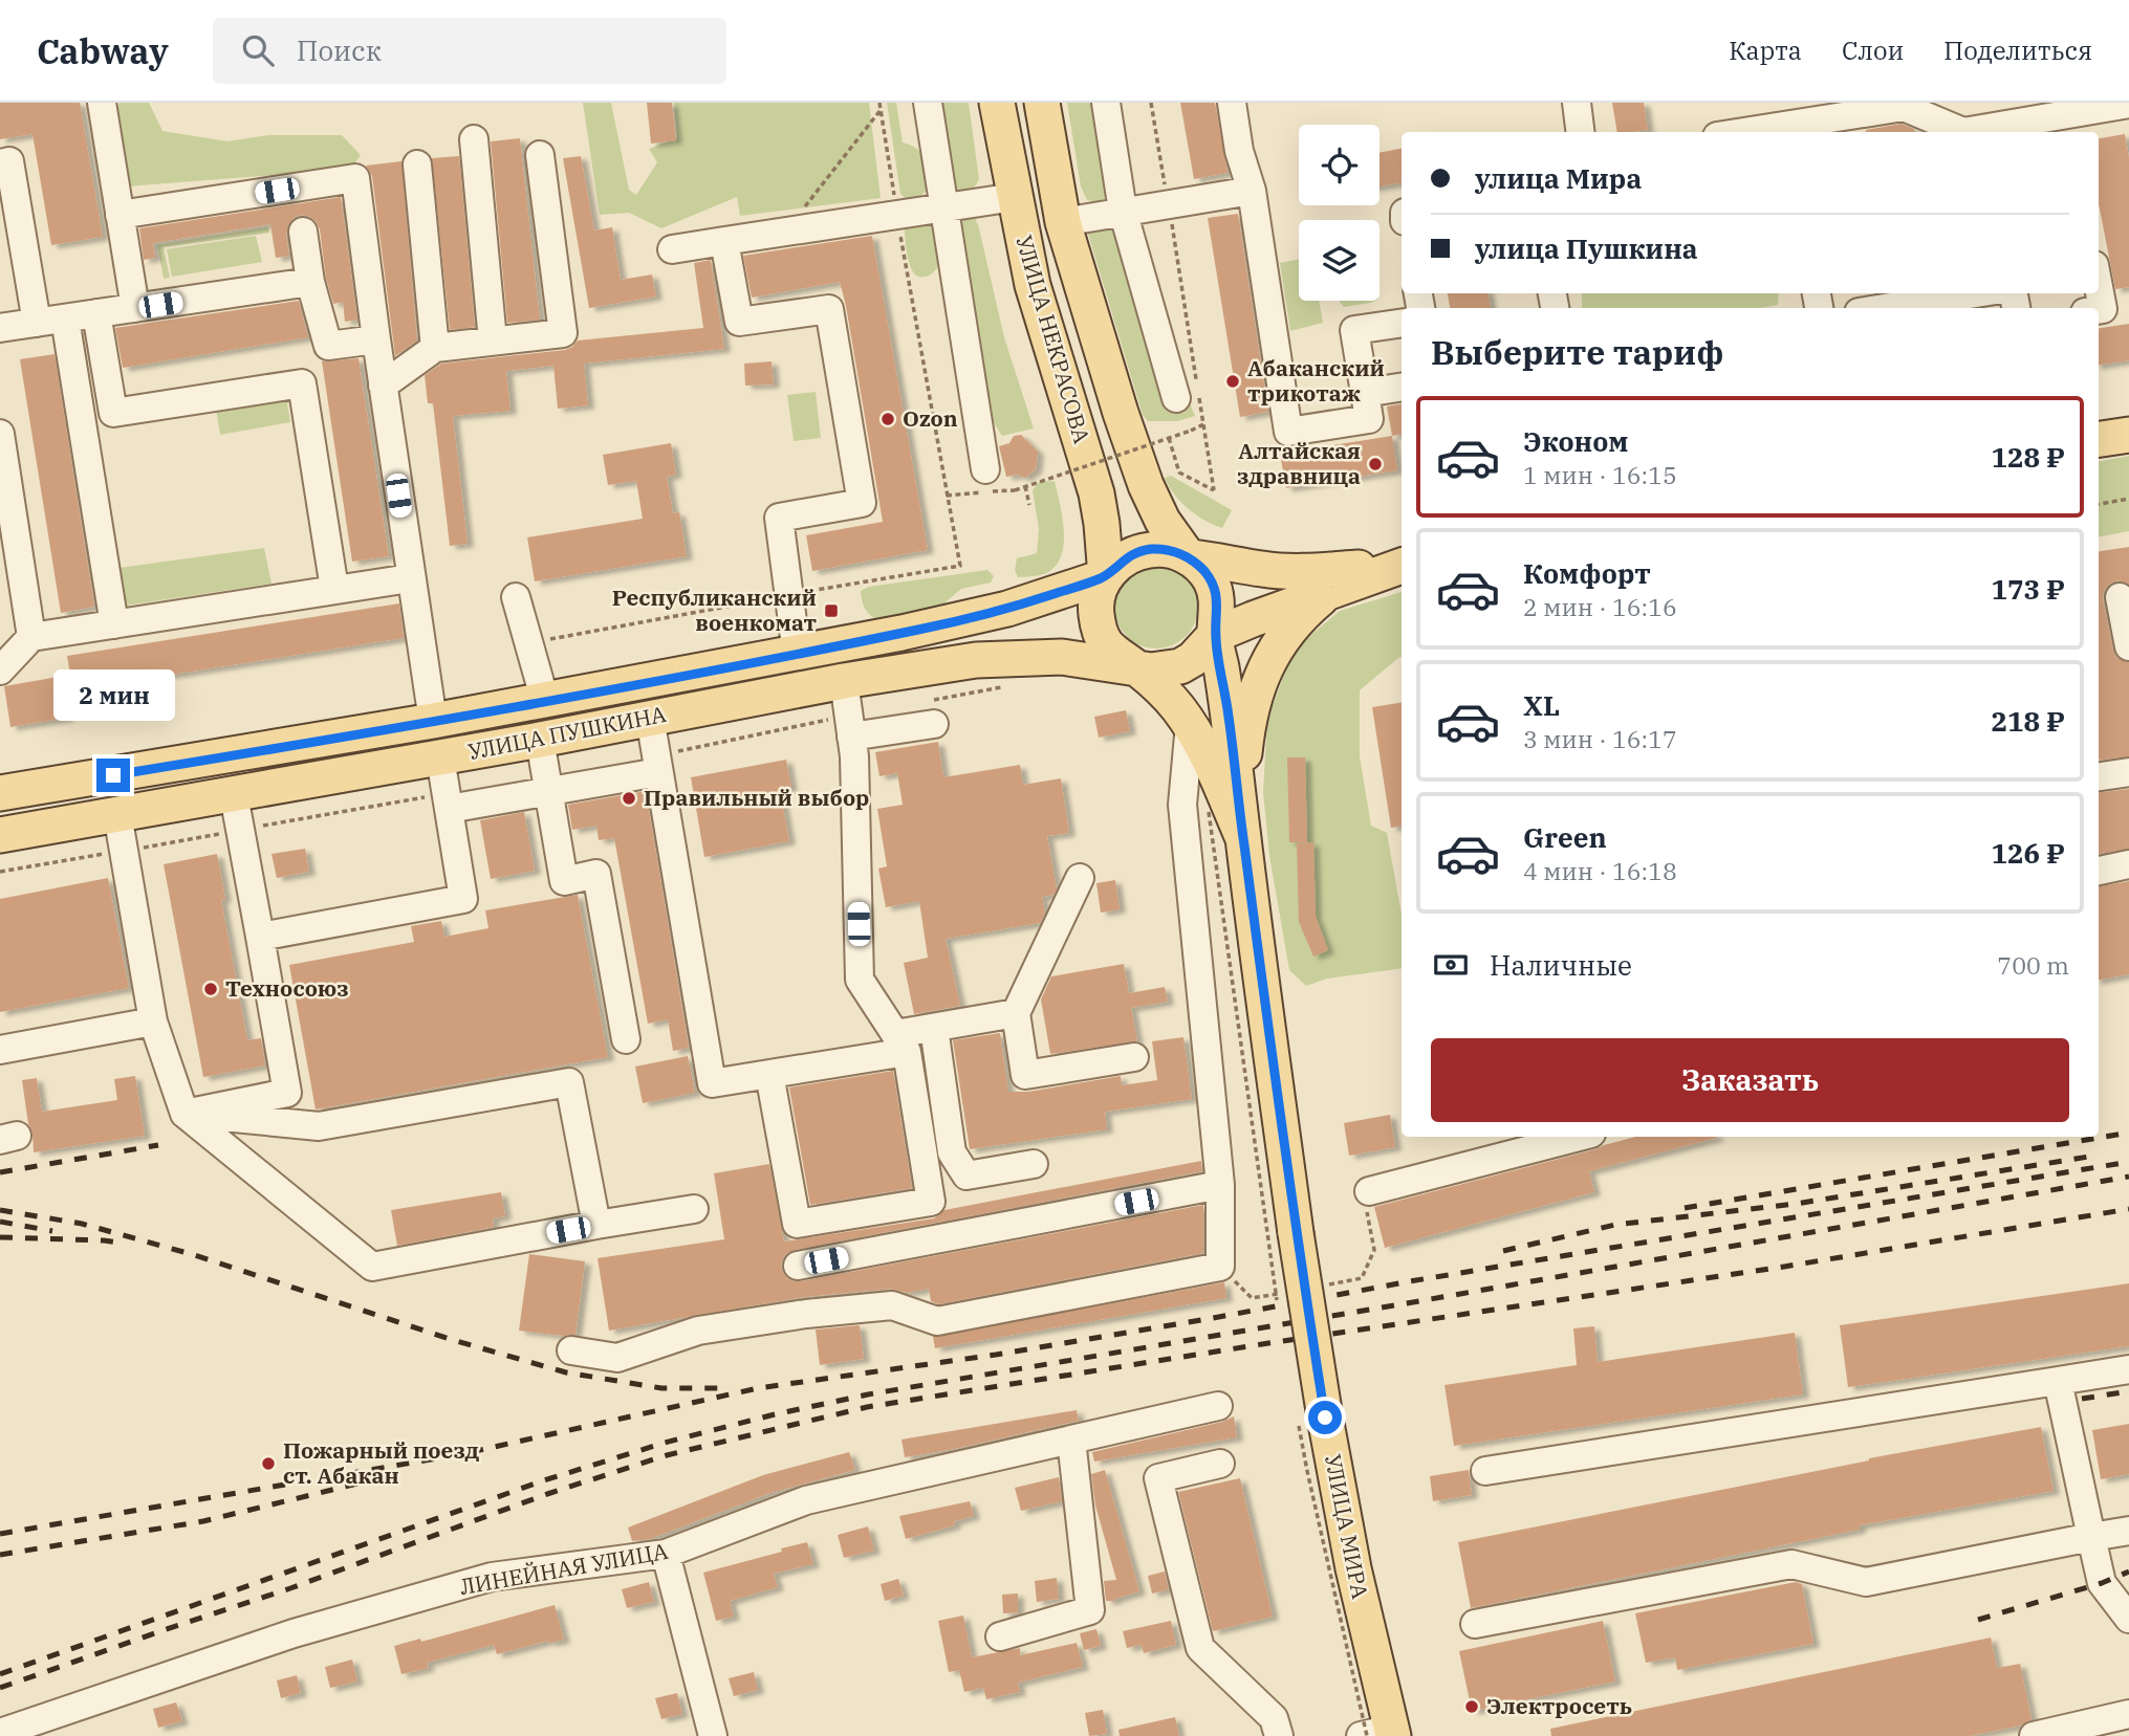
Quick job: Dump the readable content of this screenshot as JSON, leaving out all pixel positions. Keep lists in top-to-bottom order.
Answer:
{
  "streets": {
    "main road": ["УЛИЦА НЕКРАСОВА", "УЛИЦА ПУШКИНА", "УЛИЦА МИРА"],
    "street": ["ЛИНЕЙНАЯ УЛИЦА"]
  },
  "crossings": [
    ["УЛИЦА НЕКРАСОВА", "УЛИЦА ПУШКИНА"]
  ],
  "places": {
    "other": [
      "Абаканский трикотаж",
      "Ozon",
      "Алтайская здравница",
      "Правильный выбор",
      "Техносоюз",
      "Пожарный поезд ст. Абакан",
      "Электросеть"
    ],
    "transit": ["Республиканский военкомат"]
  },
  "page": {
    "header": "Cabway",
    "search": "Поиск",
    "nav": ["Карта", "Слои", "Поделиться"],
    "banner": ["улица Мира", "улица Пушкина"],
    "heading": "Выберите тариф",
    "list": [
      {
        "name": "Эконом",
        "note": "1 мин · 16:15",
        "value": "128 ₽"
      },
      {
        "name": "Комфорт",
        "note": "2 мин · 16:16",
        "value": "173 ₽"
      },
      {
        "name": "XL",
        "note": "3 мин · 16:17",
        "value": "218 ₽"
      },
      {
        "name": "Green",
        "note": "4 мин · 16:18",
        "value": "126 ₽"
      }
    ],
    "bubble": "2 мин",
    "pay": ["Наличные", "700 m"],
    "buttons": "Заказать"
  }
}
